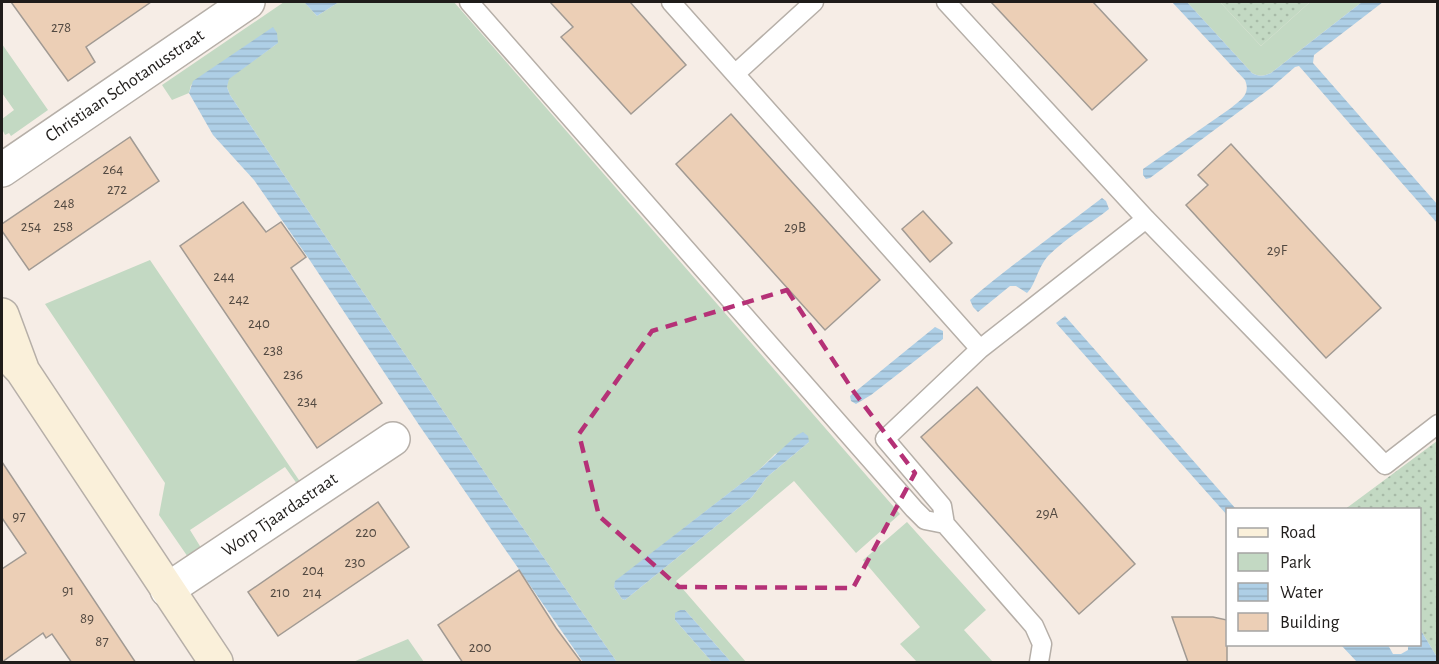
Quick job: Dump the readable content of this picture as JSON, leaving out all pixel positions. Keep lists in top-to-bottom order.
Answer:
{
  "streets": {
    "street": ["Christiaan Schotanusstraat", "Worp Tjaardastraat"]
  },
  "house_numbers": [
    "278",
    "264",
    "272",
    "248",
    "254",
    "258",
    "29B",
    "29F",
    "244",
    "242",
    "240",
    "238",
    "236",
    "234",
    "29A",
    "97",
    "220",
    "230",
    "204",
    "91",
    "210",
    "214",
    "89",
    "87",
    "200"
  ],
  "legend": [
    "Road",
    "Park",
    "Water",
    "Building"
  ]
}
